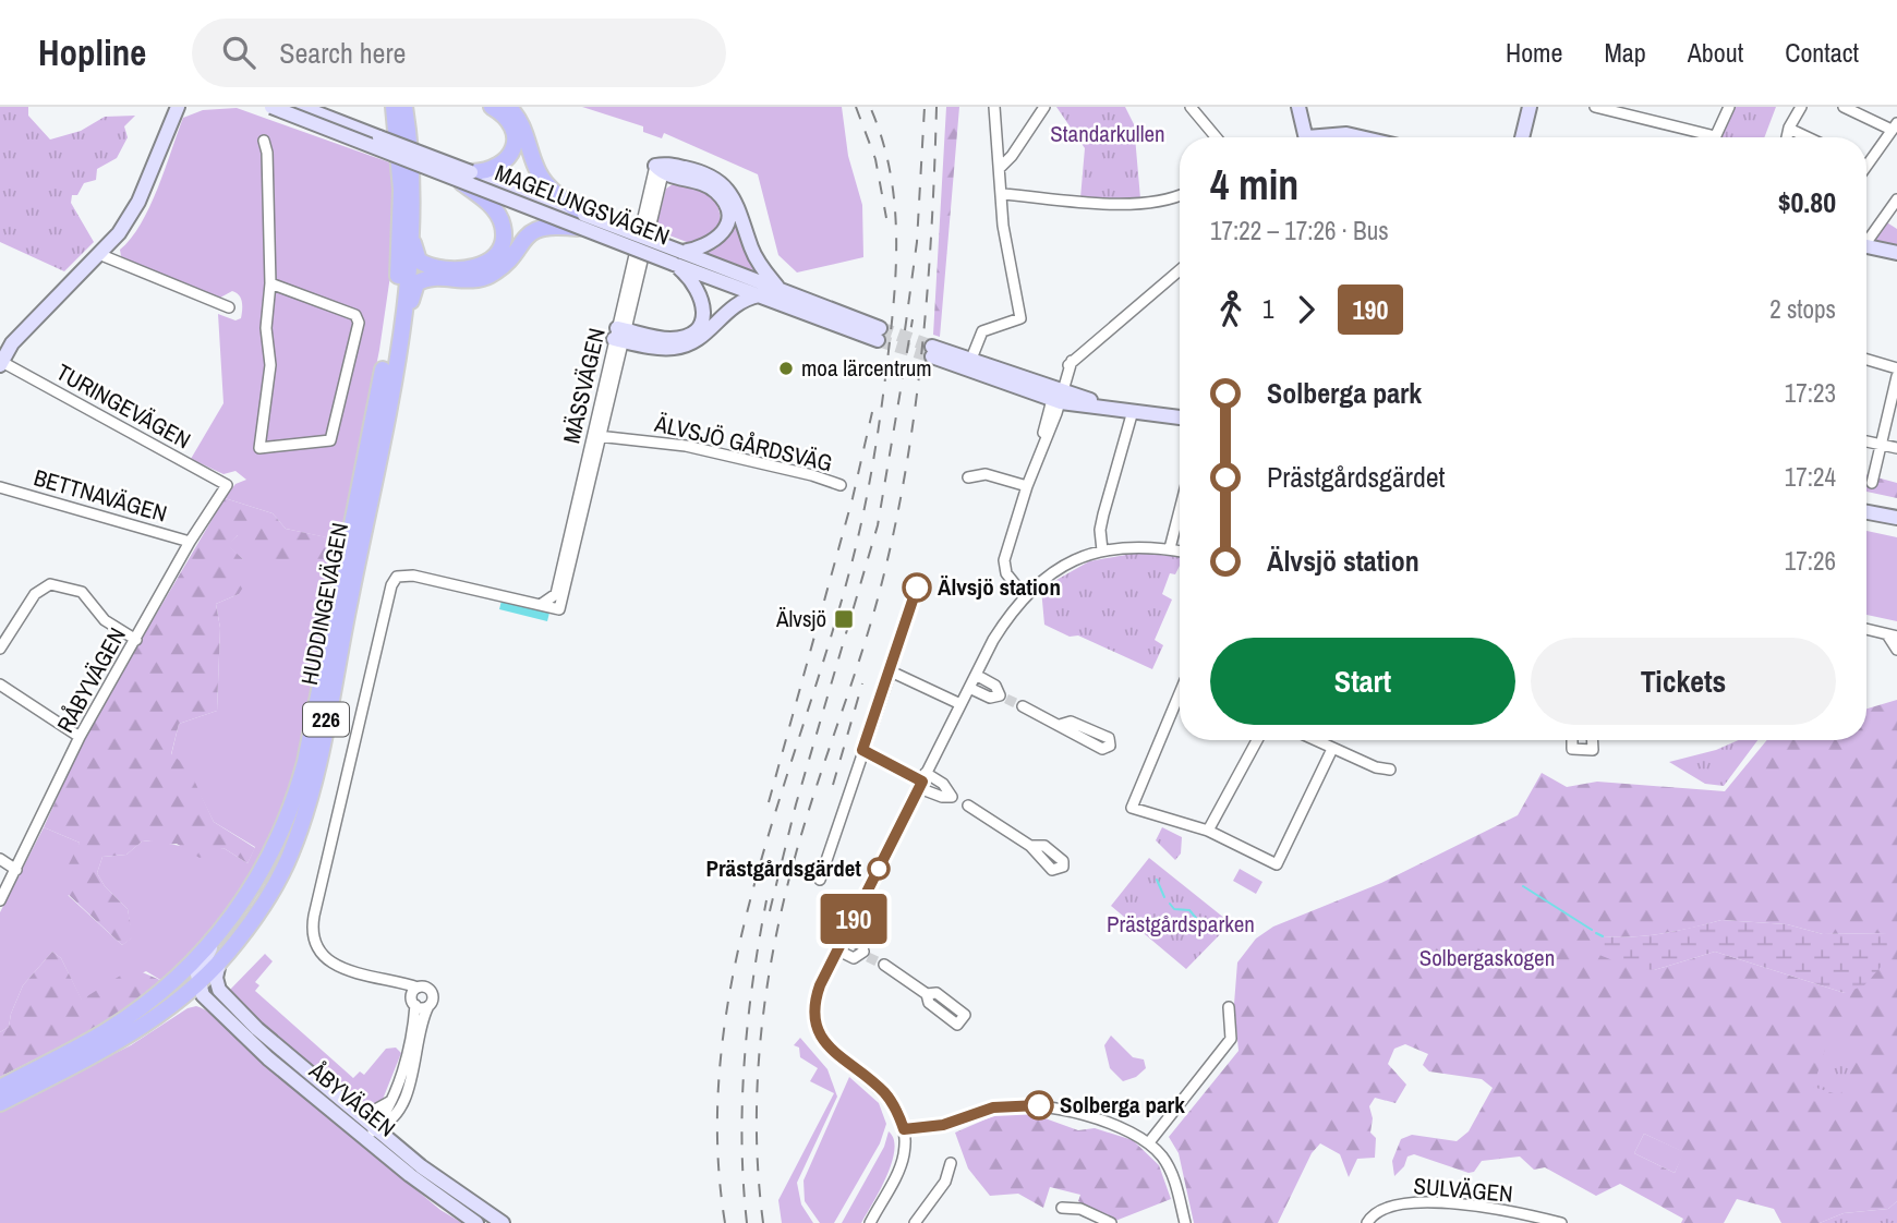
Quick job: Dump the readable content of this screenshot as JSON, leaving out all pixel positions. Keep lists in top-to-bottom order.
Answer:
{
  "streets": {
    "main road": [
      "MAGELUNGSVÄGEN",
      "HUDDINGEVÄGEN",
      "226",
      "ÅBYVÄGEN"
    ],
    "street": [
      "MÄSSVÄGEN",
      "TURINGEVÄGEN",
      "ÄLVSJÖ GÅRDSVÄG",
      "BETTNAVÄGEN",
      "RÅBYVÄGEN",
      "SULVÄGEN"
    ]
  },
  "crossings": [
    ["MÄSSVÄGEN", "ÄLVSJÖ GÅRDSVÄG"],
    ["TURINGEVÄGEN", "RÅBYVÄGEN"],
    ["BETTNAVÄGEN", "RÅBYVÄGEN"],
    ["HUDDINGEVÄGEN", "ÅBYVÄGEN"]
  ],
  "parks": ["Standarkullen", "Prästgårdsparken", "Solbergaskogen"],
  "places": {
    "other": [
      "moa lärcentrum",
      "Älvsjö station",
      "Prästgårdsgärdet",
      "Solberga park"
    ],
    "transit": ["Älvsjö"]
  },
  "lines": ["bus line 190"],
  "page": {
    "header": "Hopline",
    "search": "Search here",
    "nav": [
      "Home",
      "Map",
      "About",
      "Contact"
    ],
    "on_map": "190",
    "heading": ["4 min", "17:22 – 17:26 · Bus", "$0.80"],
    "legs": ["1", "190", "2 stops"],
    "list": [
      {
        "name": "Solberga park",
        "value": "17:23"
      },
      {
        "name": "Prästgårdsgärdet",
        "value": "17:24"
      },
      {
        "name": "Älvsjö station",
        "value": "17:26"
      }
    ],
    "buttons": ["Start", "Tickets"]
  }
}
